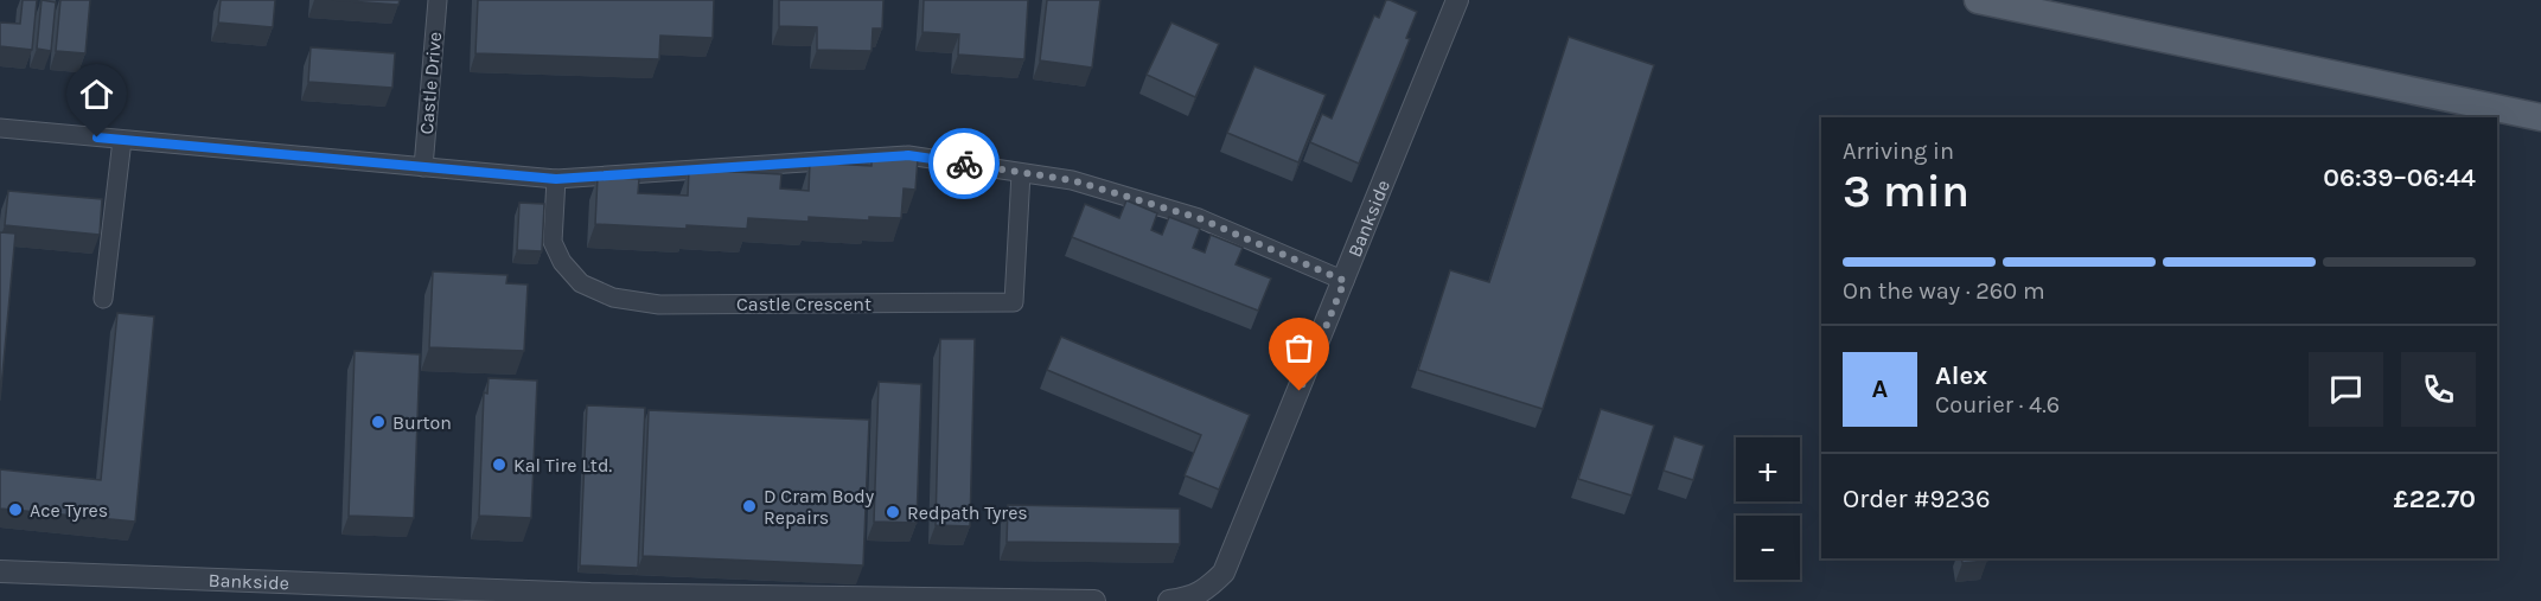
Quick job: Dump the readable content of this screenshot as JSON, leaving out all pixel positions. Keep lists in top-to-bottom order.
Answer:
{
  "streets": {
    "street": ["Castle Drive", "Bankside", "Castle Crescent"]
  },
  "places": [
    "Burton",
    "Kal Tire Ltd.",
    "D Cram Body Repairs",
    "Ace Tyres",
    "Redpath Tyres"
  ],
  "page": {
    "heading": ["3 min", "Arriving in", "06:39–06:44"],
    "panel": [
      "Alex",
      "Courier · 4.6",
      "Order #9236",
      "£22.70"
    ],
    "bar": "On the way · 260 m",
    "round": "A",
    "map_buttons": ["+", "−"]
  }
}
